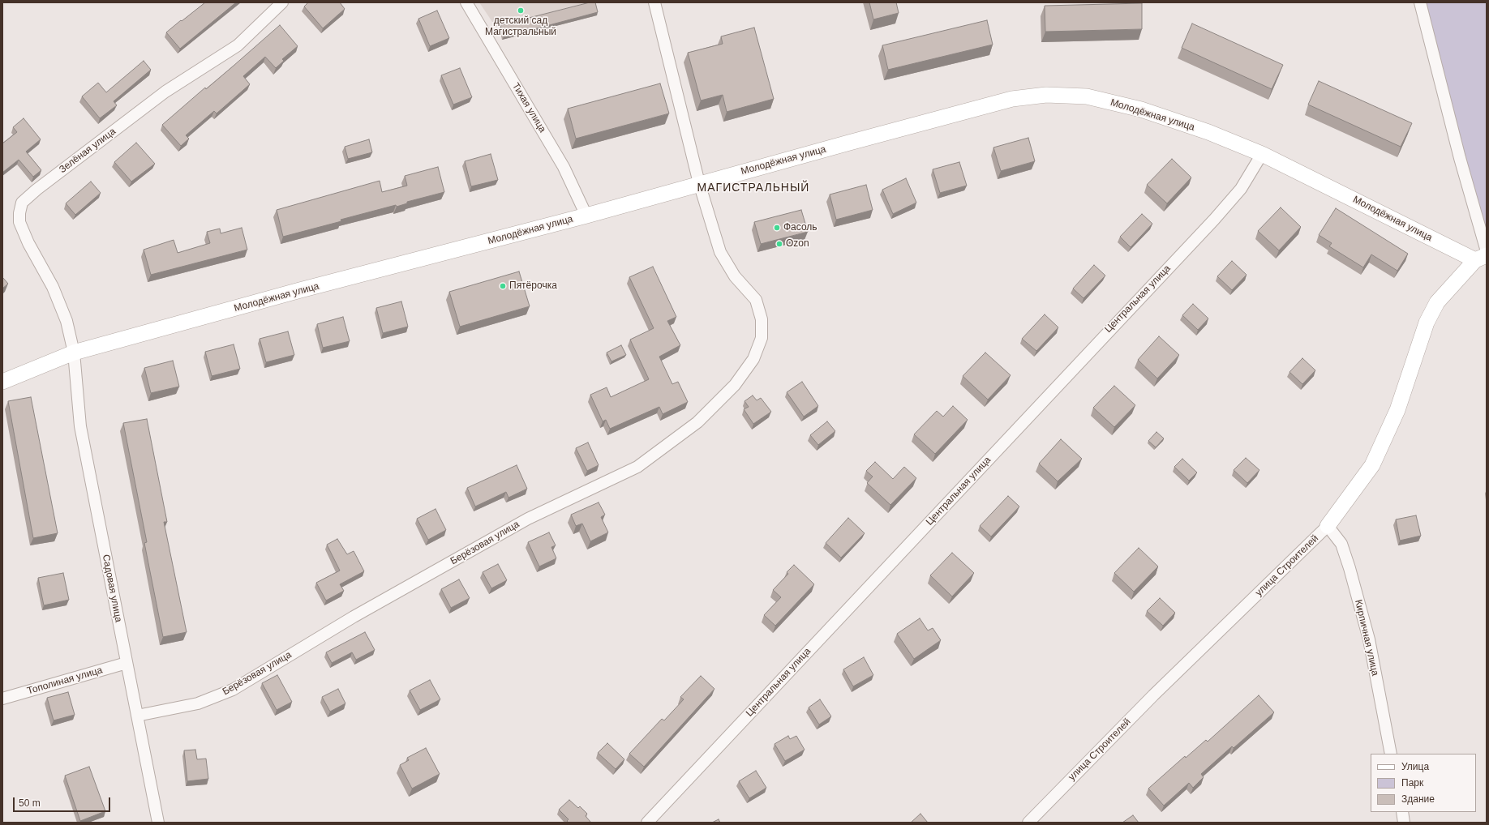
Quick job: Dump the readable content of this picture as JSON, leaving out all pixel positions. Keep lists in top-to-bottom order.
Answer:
{
  "streets": {
    "street": [
      "Тихая улица",
      "Молодёжная улица",
      "Зелёная улица",
      "Центральная улица",
      "Берёзовая улица",
      "улица Строителей",
      "Садовая улица",
      "Кирпичная улица",
      "Тополиная улица"
    ]
  },
  "crossings": [
    ["Тихая улица", "Молодёжная улица"],
    ["Молодёжная улица", "Зелёная улица"],
    ["Молодёжная улица", "Центральная улица"],
    ["Молодёжная улица", "Берёзовая улица"],
    ["Молодёжная улица", "улица Строителей"],
    ["Молодёжная улица", "Садовая улица"],
    ["Зелёная улица", "Садовая улица"],
    ["Берёзовая улица", "Садовая улица"],
    ["улица Строителей", "Кирпичная улица"],
    ["Садовая улица", "Тополиная улица"]
  ],
  "districts": ["МАГИСТРАЛЬНЫЙ"],
  "places": [
    "детский сад Магистральный",
    "Фасоль",
    "Ozon",
    "Пятёрочка"
  ],
  "legend": ["Улица", "Парк", "Здание"],
  "scale_bar": "50 m"
}
